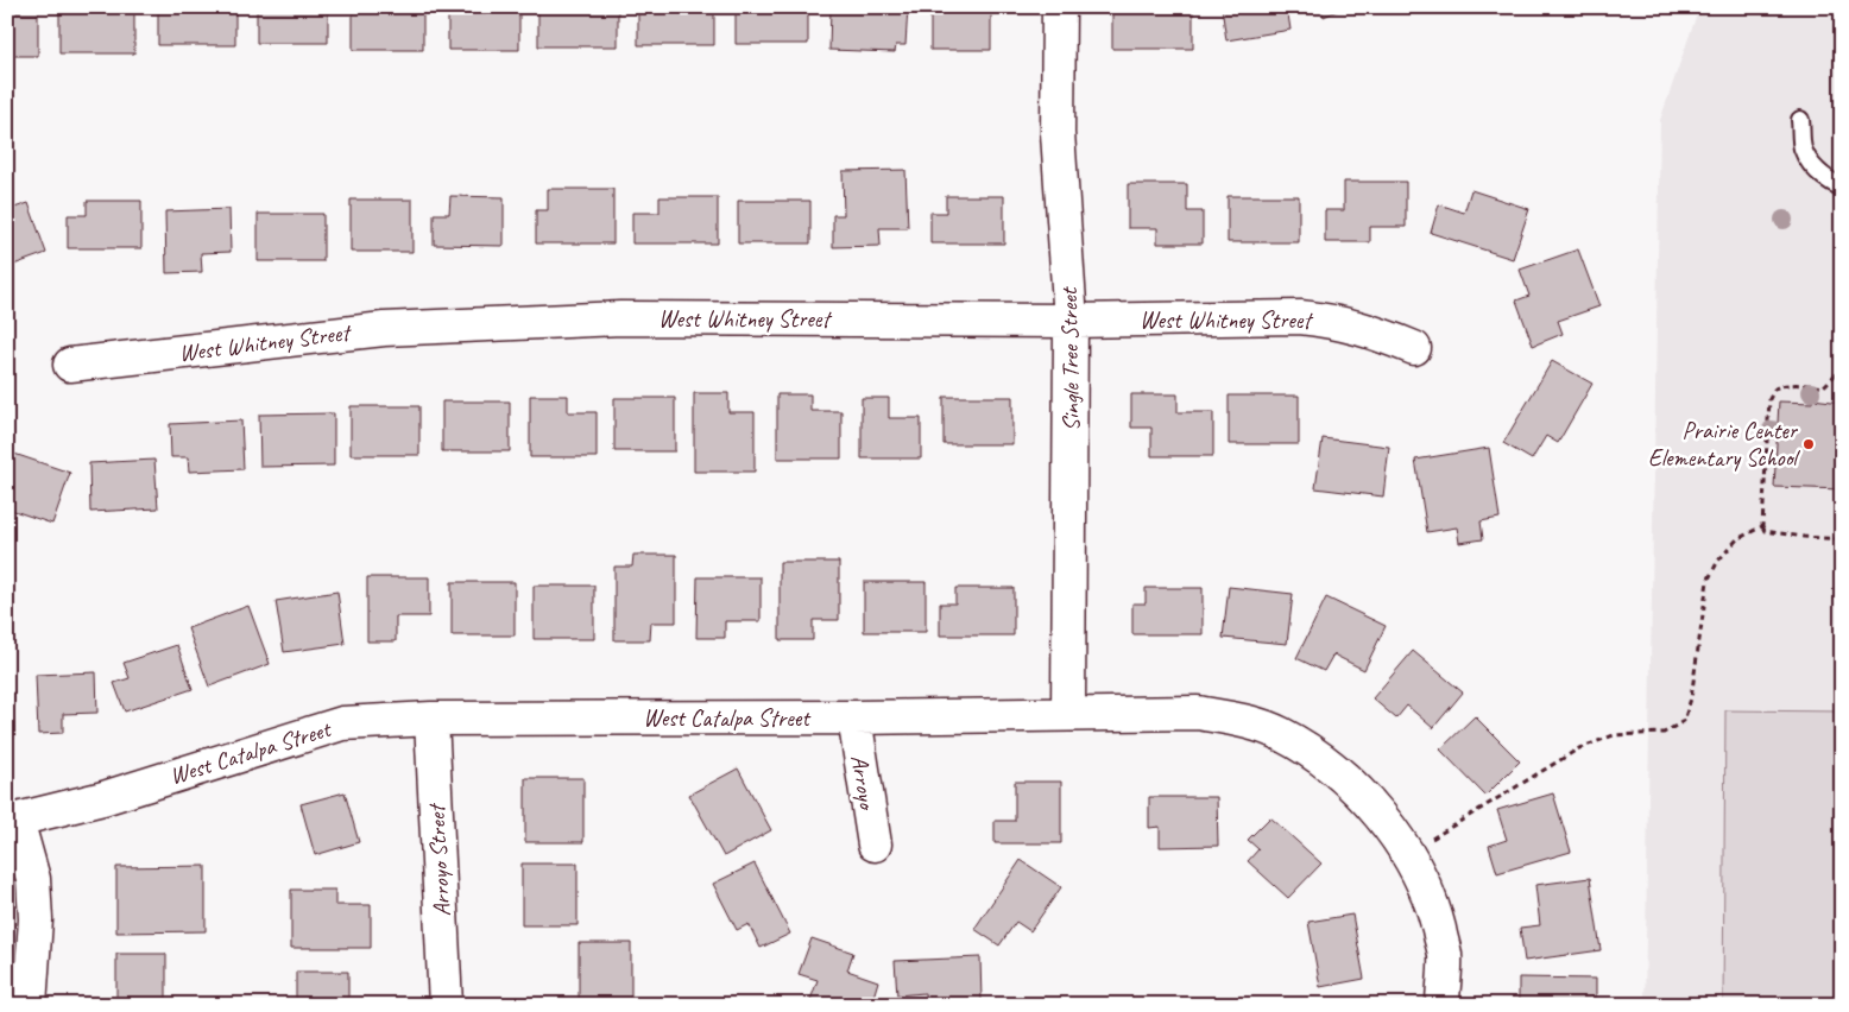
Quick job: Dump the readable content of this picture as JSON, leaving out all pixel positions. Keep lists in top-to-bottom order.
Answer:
{
  "streets": {
    "street": [
      "West Whitney Street",
      "Single Tree Street",
      "West Catalpa Street",
      "Arroyo",
      "Arroyo Street"
    ]
  },
  "crossings": [
    ["West Whitney Street", "Single Tree Street"],
    ["Single Tree Street", "West Catalpa Street"],
    ["West Catalpa Street", "Arroyo"],
    ["West Catalpa Street", "Arroyo Street"]
  ],
  "places": ["Prairie Center Elementary School"]
}
